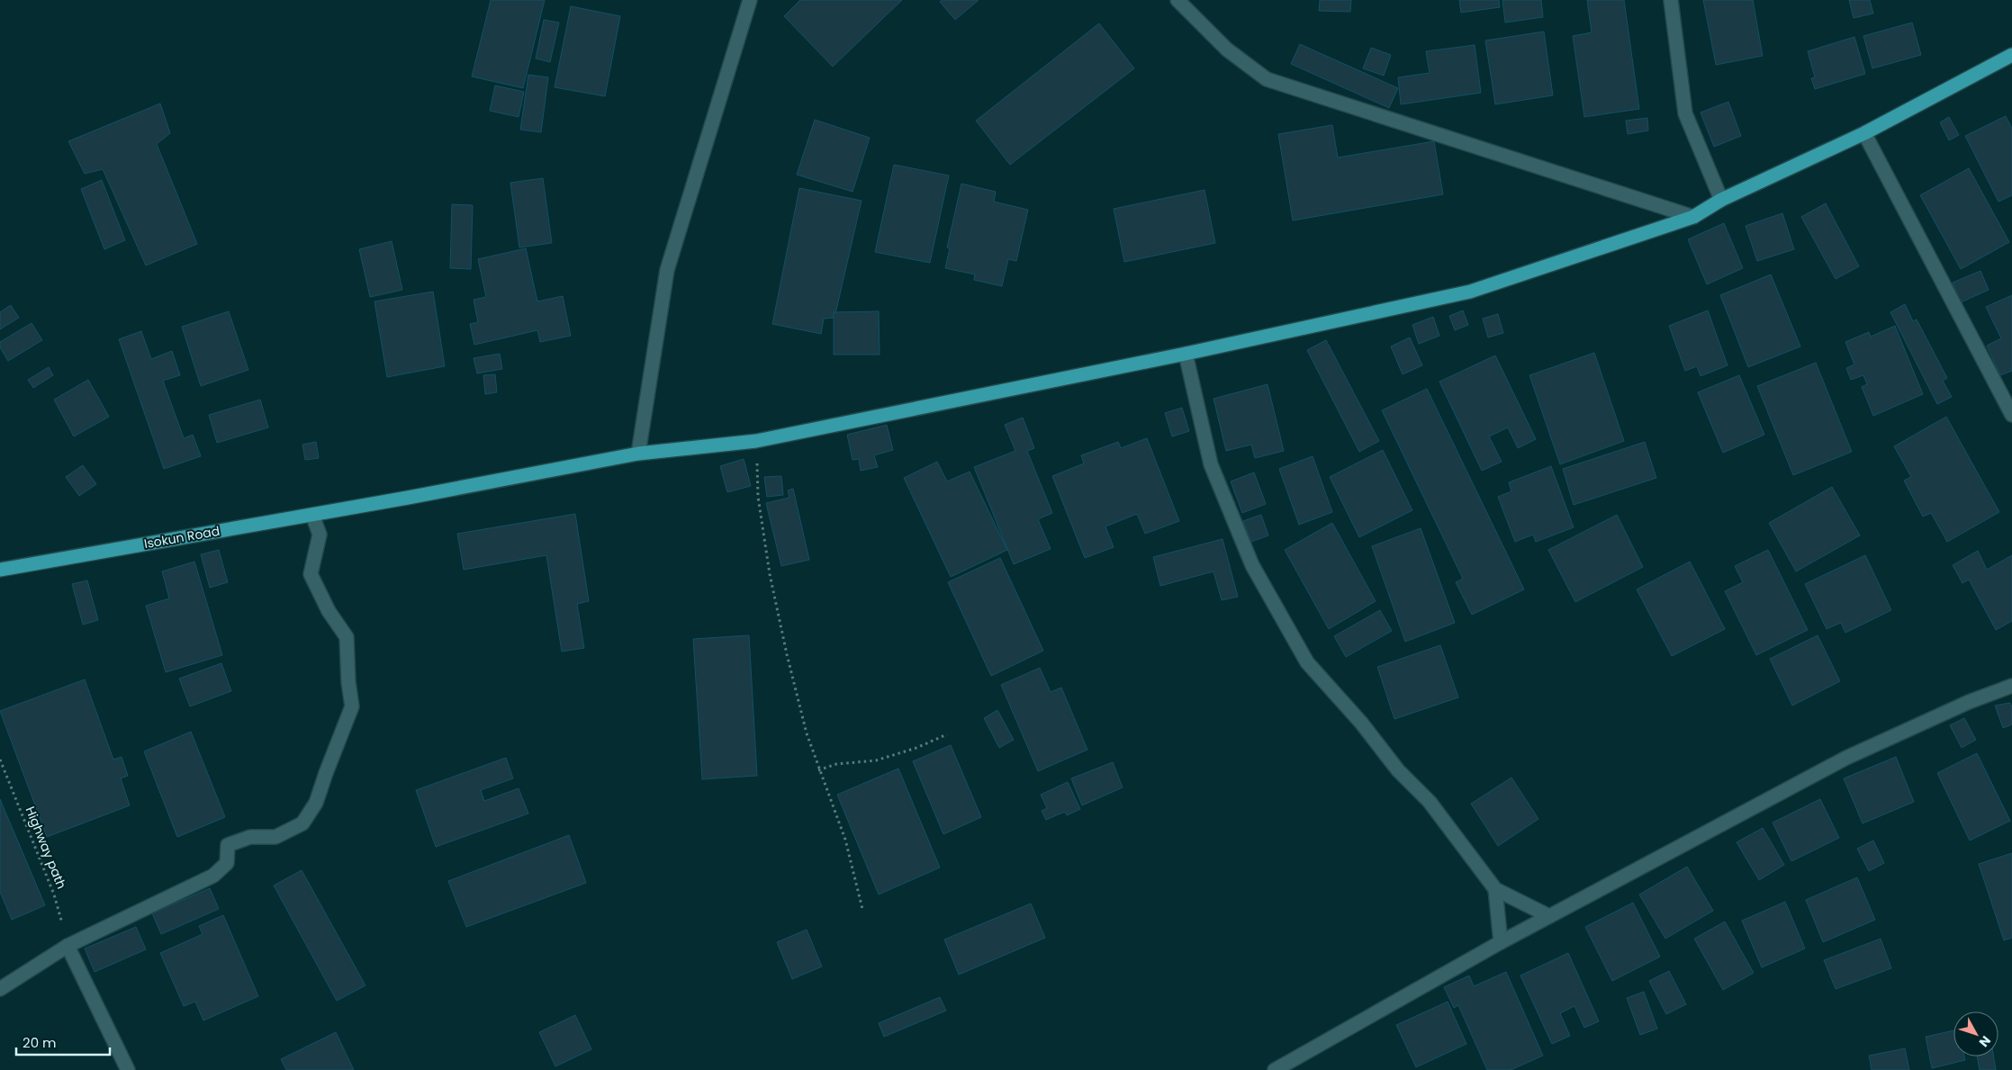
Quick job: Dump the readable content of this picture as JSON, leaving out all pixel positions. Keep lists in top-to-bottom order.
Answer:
{
  "streets": {
    "main road": ["Isokun Road"],
    "path": ["Highway path"]
  },
  "scale_bar": "20 m",
  "north": "bottom right"
}
